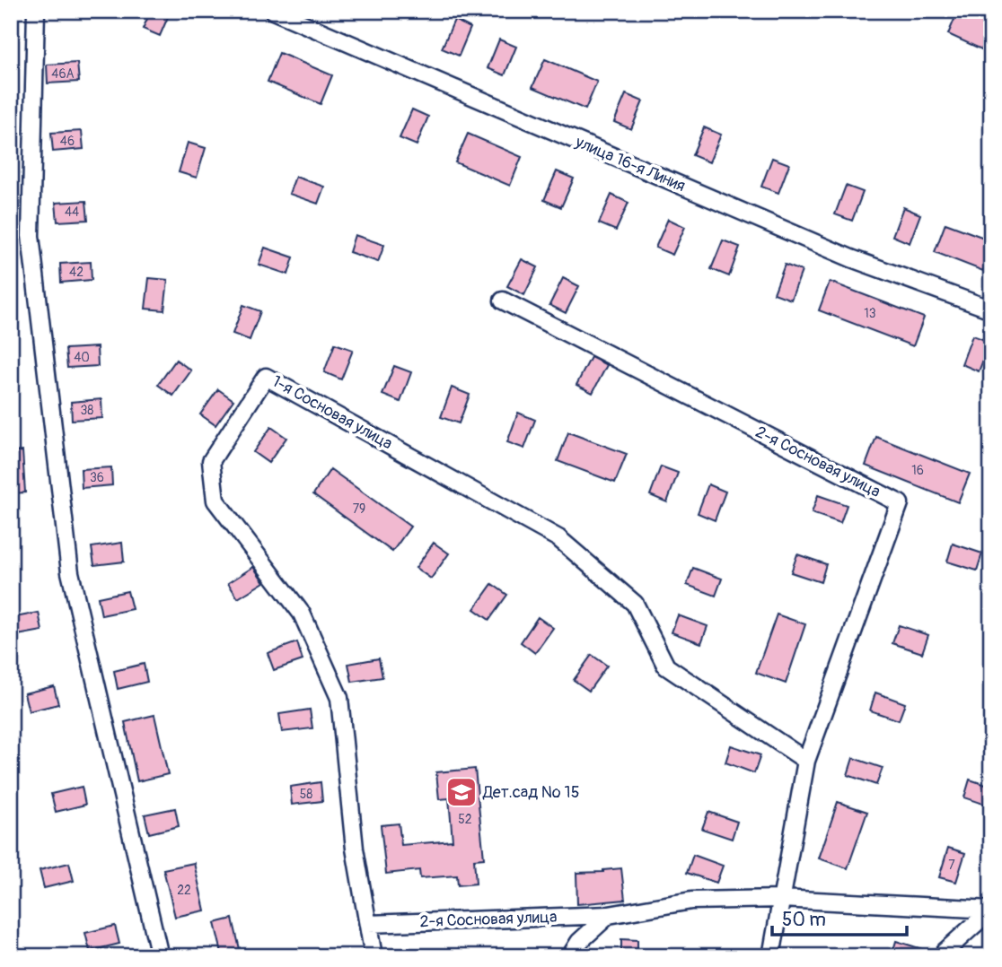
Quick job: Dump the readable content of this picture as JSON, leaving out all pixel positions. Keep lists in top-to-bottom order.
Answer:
{
  "streets": {
    "street": ["улица 16-я Линия", "1-я Сосновая улица", "2-я Сосновая улица"]
  },
  "crossings": [
    ["1-я Сосновая улица", "2-я Сосновая улица"]
  ],
  "places": {
    "school or university": ["Дет.сад № 15"]
  },
  "house_numbers": [
    "46А",
    "46",
    "44",
    "42",
    "13",
    "40",
    "38",
    "16",
    "36",
    "79",
    "58",
    "52",
    "7",
    "22"
  ],
  "scale_bar": "50 m"
}
